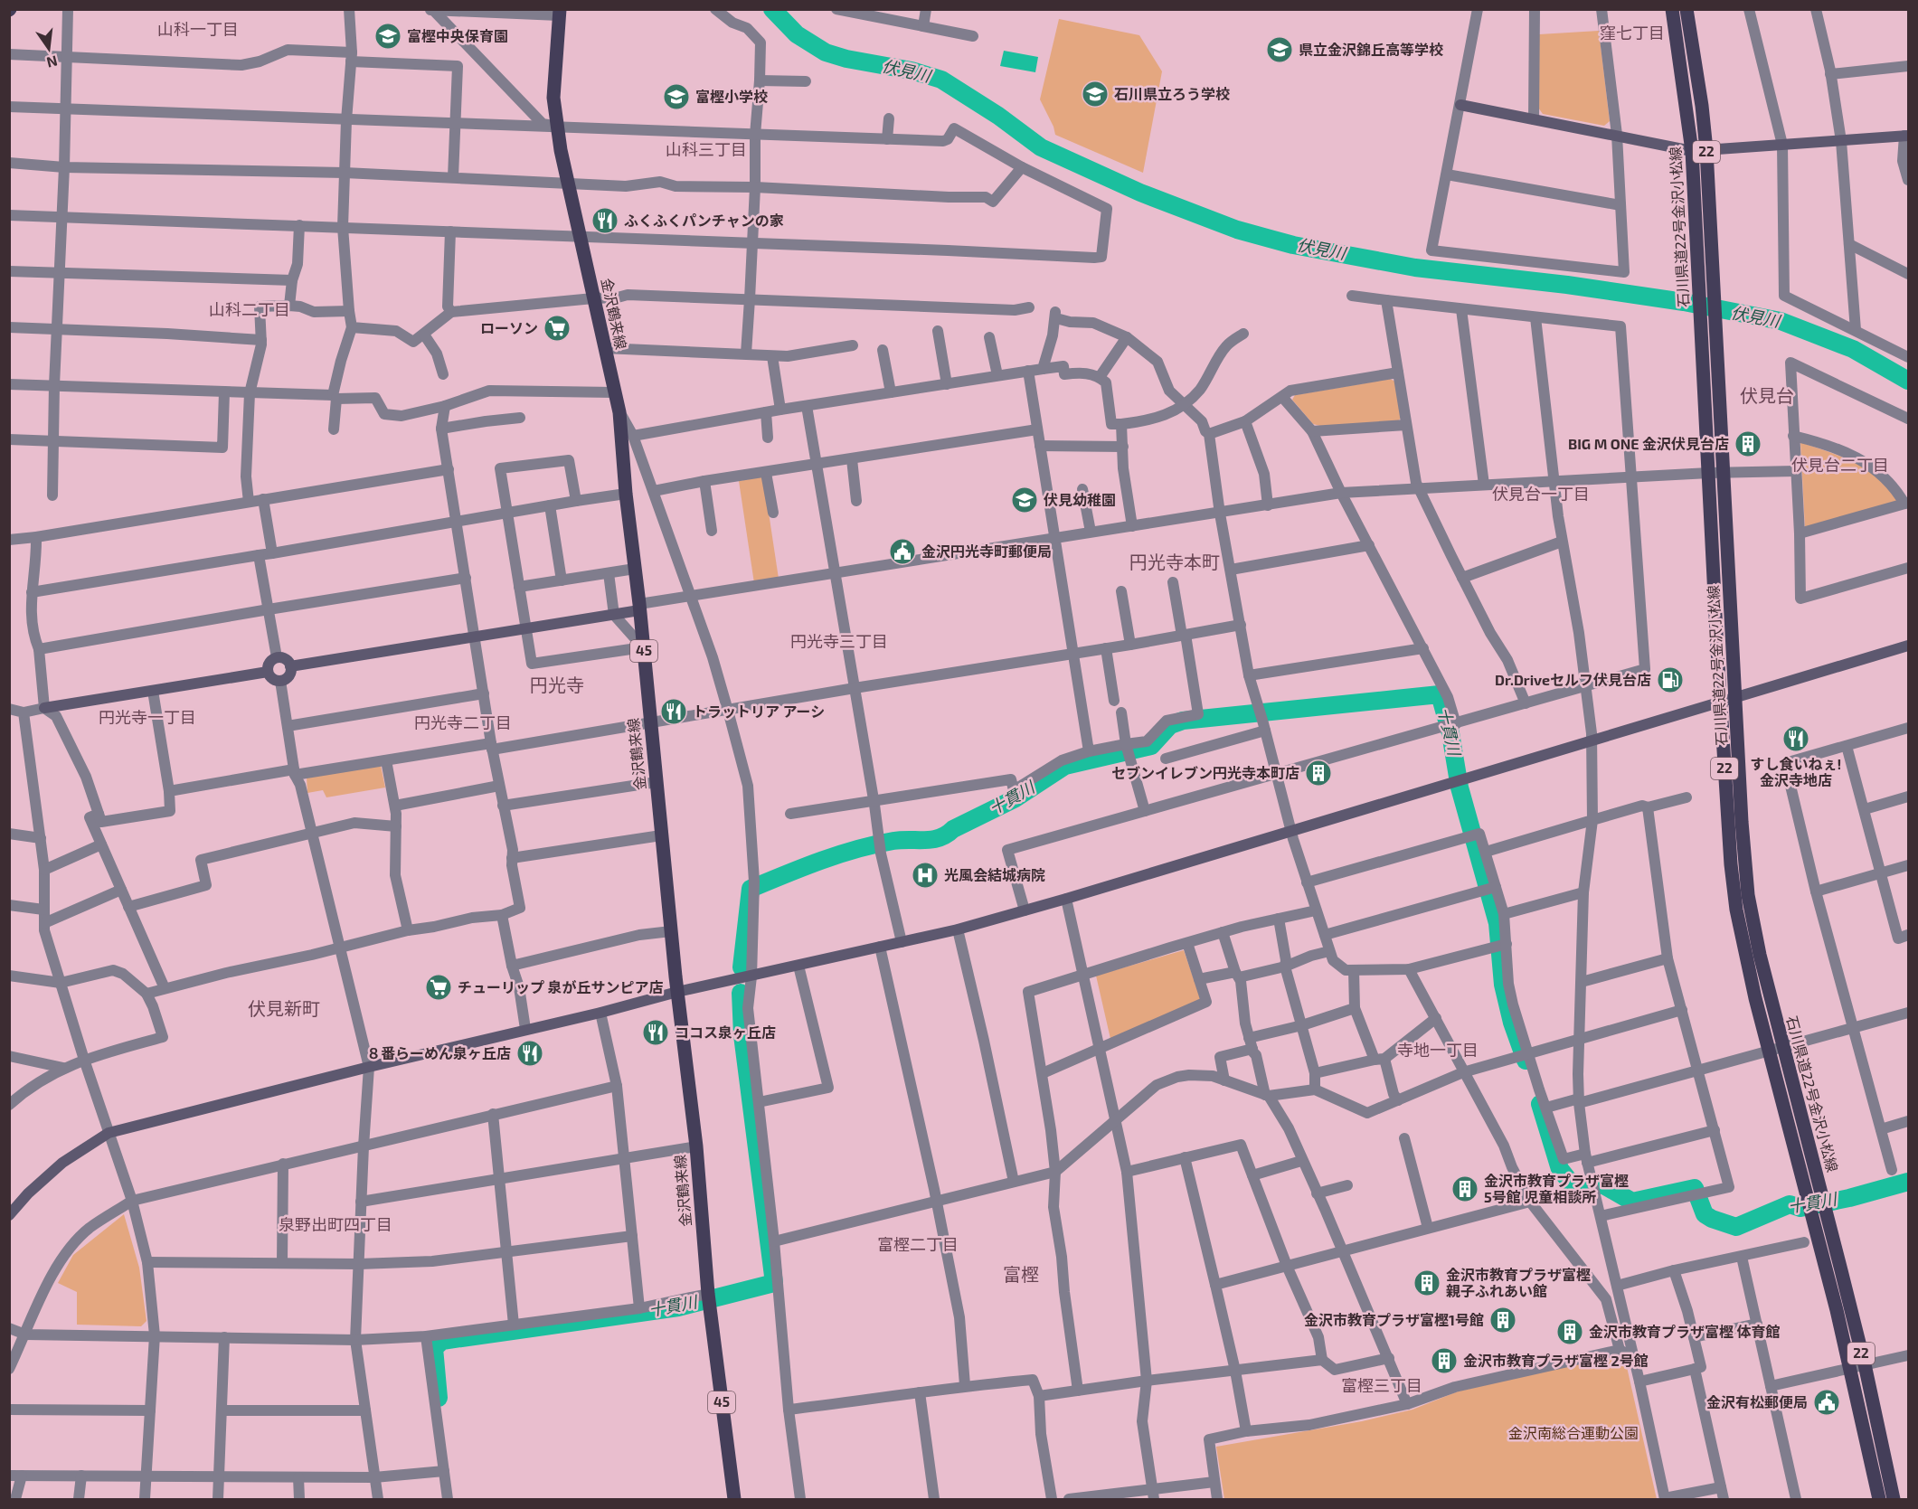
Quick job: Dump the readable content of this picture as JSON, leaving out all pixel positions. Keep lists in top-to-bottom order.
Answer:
{
  "streets": {
    "main road": [
      "22",
      "石川県道22号金沢小松線",
      "金沢鶴来線",
      "45"
    ]
  },
  "districts": [
    "山科一丁目",
    "窪七丁目",
    "山科三丁目",
    "山科二丁目",
    "伏見台",
    "伏見台二丁目",
    "伏見台一丁目",
    "円光寺本町",
    "円光寺三丁目",
    "円光寺",
    "円光寺一丁目",
    "円光寺二丁目",
    "伏見新町",
    "寺地一丁目",
    "泉野出町四丁目",
    "富樫二丁目",
    "富樫",
    "富樫三丁目"
  ],
  "water": ["伏見川", "十貫川"],
  "parks": ["金沢南総合運動公園"],
  "places": {
    "school or university": [
      "富樫中央保育園",
      "県立金沢錦丘高等学校",
      "石川県立ろう学校",
      "富樫小学校",
      "伏見幼稚園"
    ],
    "restaurant": [
      "ふくふくパンチャンの家",
      "トラットリア アーシ",
      "すし食いねぇ! 金沢寺地店",
      "ココス泉ヶ丘店",
      "８番らーめん泉ヶ丘店"
    ],
    "supermarket": ["ローソン", "チューリップ 泉が丘サンピア店"],
    "building": [
      "BIG M ONE 金沢伏見台店",
      "セブンイレブン円光寺本町店",
      "金沢市教育プラザ富樫 5号館 児童相談所",
      "金沢市教育プラザ富樫 親子ふれあい館",
      "金沢市教育プラザ富樫1号館",
      "金沢市教育プラザ富樫 体育館",
      "金沢市教育プラザ富樫 2号館"
    ],
    "public building": ["金沢円光寺町郵便局", "金沢有松郵便局"],
    "fuel station": ["Dr.Driveセルフ伏見台店"],
    "hospital": ["光風会結城病院"]
  },
  "north": "bottom"
}
